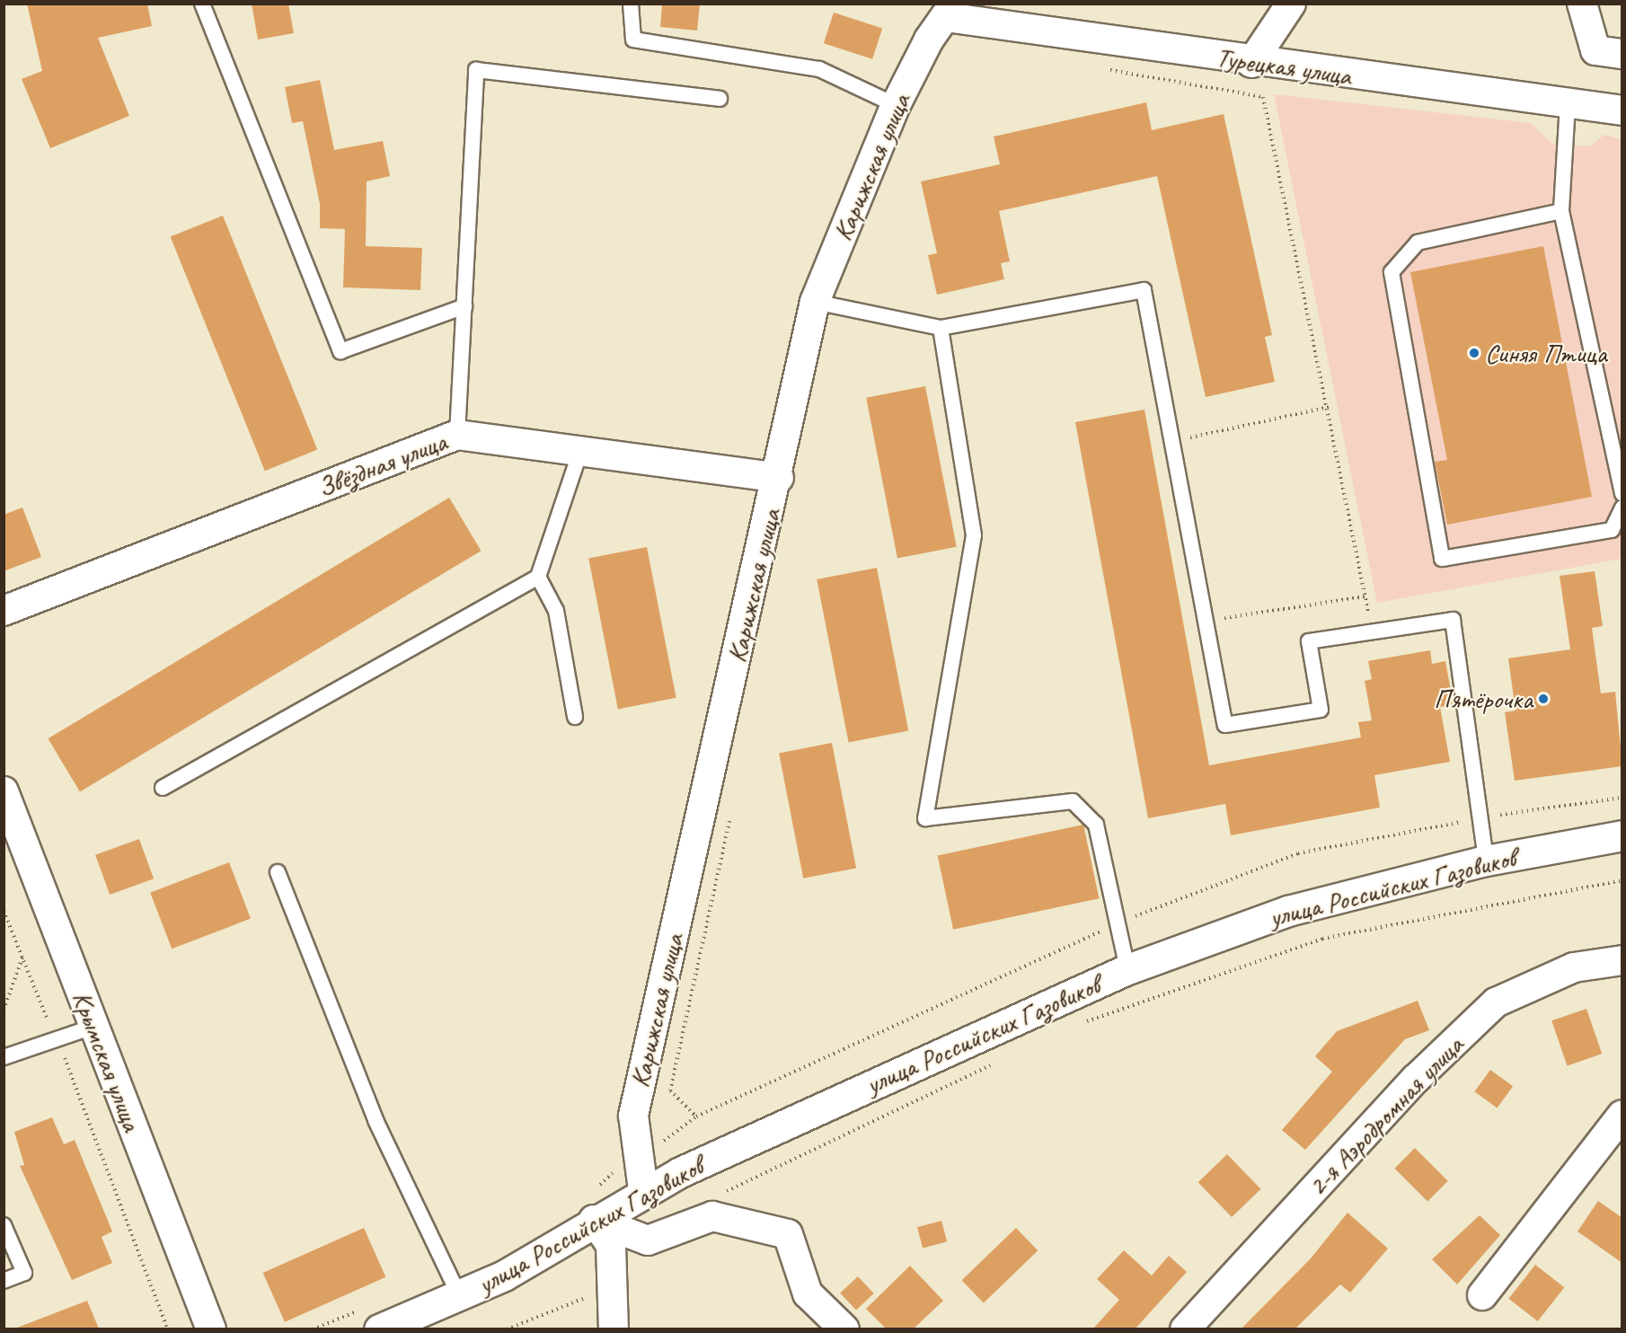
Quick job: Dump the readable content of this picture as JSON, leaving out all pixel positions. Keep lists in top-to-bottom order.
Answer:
{
  "streets": {
    "main road": ["улица Российских Газовиков"],
    "street": [
      "Турецкая улица",
      "Карижская улица",
      "Звёздная улица",
      "Крымская улица",
      "2-я Аэродромная улица"
    ]
  },
  "crossings": [
    ["Турецкая улица", "Карижская улица"],
    ["Карижская улица", "Звёздная улица"],
    ["Карижская улица", "улица Российских Газовиков"]
  ],
  "places": ["Синяя Птица", "Пятёрочка"]
}
